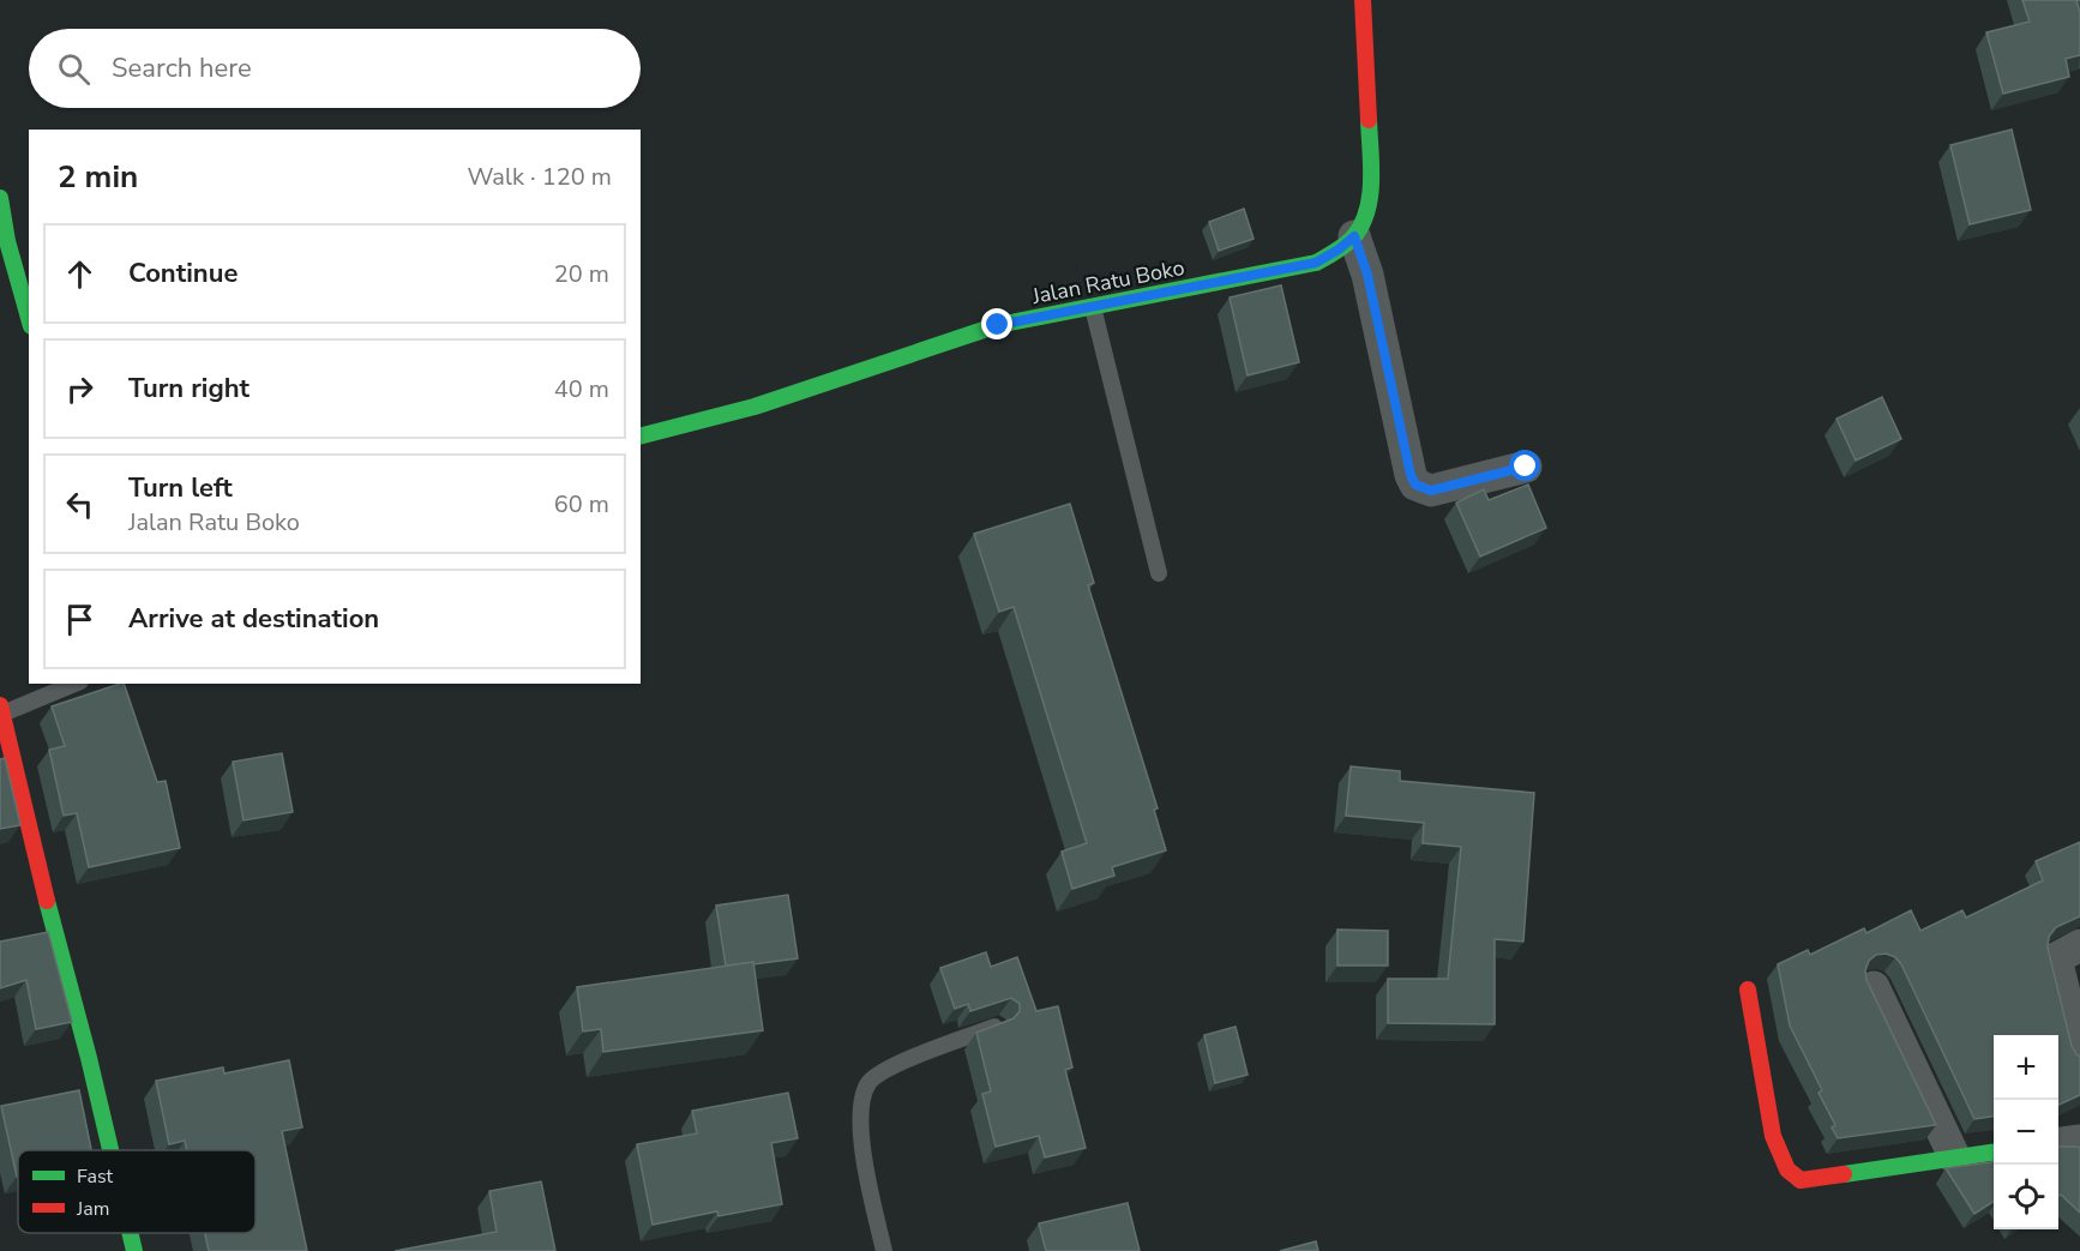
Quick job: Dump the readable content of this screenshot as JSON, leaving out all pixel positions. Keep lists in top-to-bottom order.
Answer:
{
  "streets": {
    "street": ["Jalan Ratu Boko"]
  },
  "legend": ["Fast", "Jam"],
  "page": {
    "search": "Search here",
    "heading": ["2 min", "Walk · 120 m"],
    "list": [
      ["Continue", "20 m"],
      ["Turn right", "40 m"],
      ["Turn left", "Jalan Ratu Boko", "60 m"],
      "Arrive at destination"
    ],
    "map_buttons": ["+", "−"]
  }
}
